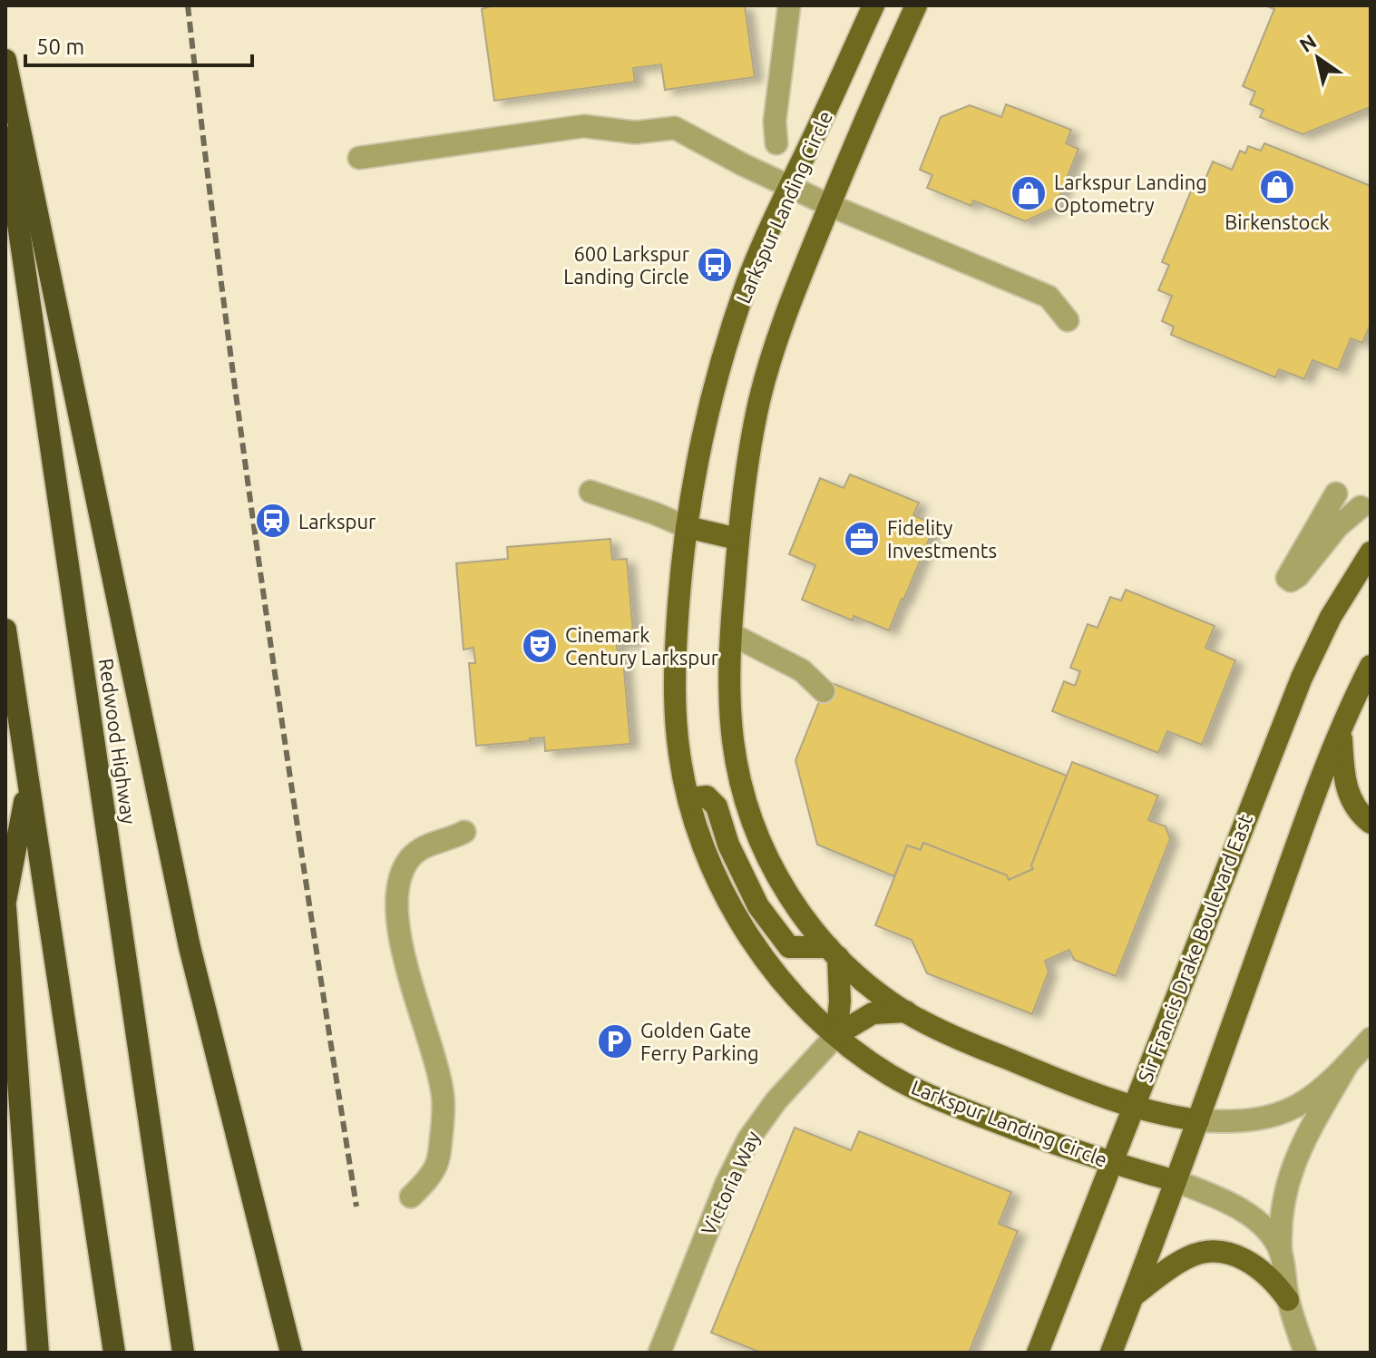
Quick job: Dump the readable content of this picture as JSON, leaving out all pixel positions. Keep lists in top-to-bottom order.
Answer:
{
  "streets": {
    "highway": ["Redwood Highway"],
    "main road": ["Larkspur Landing Circle", "Sir Francis Drake Boulevard East"],
    "street": ["Victoria Way"]
  },
  "crossings": [
    ["Larkspur Landing Circle", "Sir Francis Drake Boulevard East"],
    ["Larkspur Landing Circle", "Victoria Way"]
  ],
  "places": {
    "shop": ["Birkenstock", "Larkspur Landing Optometry"],
    "bus stop": ["600 Larkspur Landing Circle"],
    "station": ["Larkspur"],
    "office": ["Fidelity Investments"],
    "theatre": ["Cinemark Century Larkspur"],
    "parking": ["Golden Gate Ferry Parking"]
  },
  "scale_bar": "50 m",
  "north": "top left"
}
